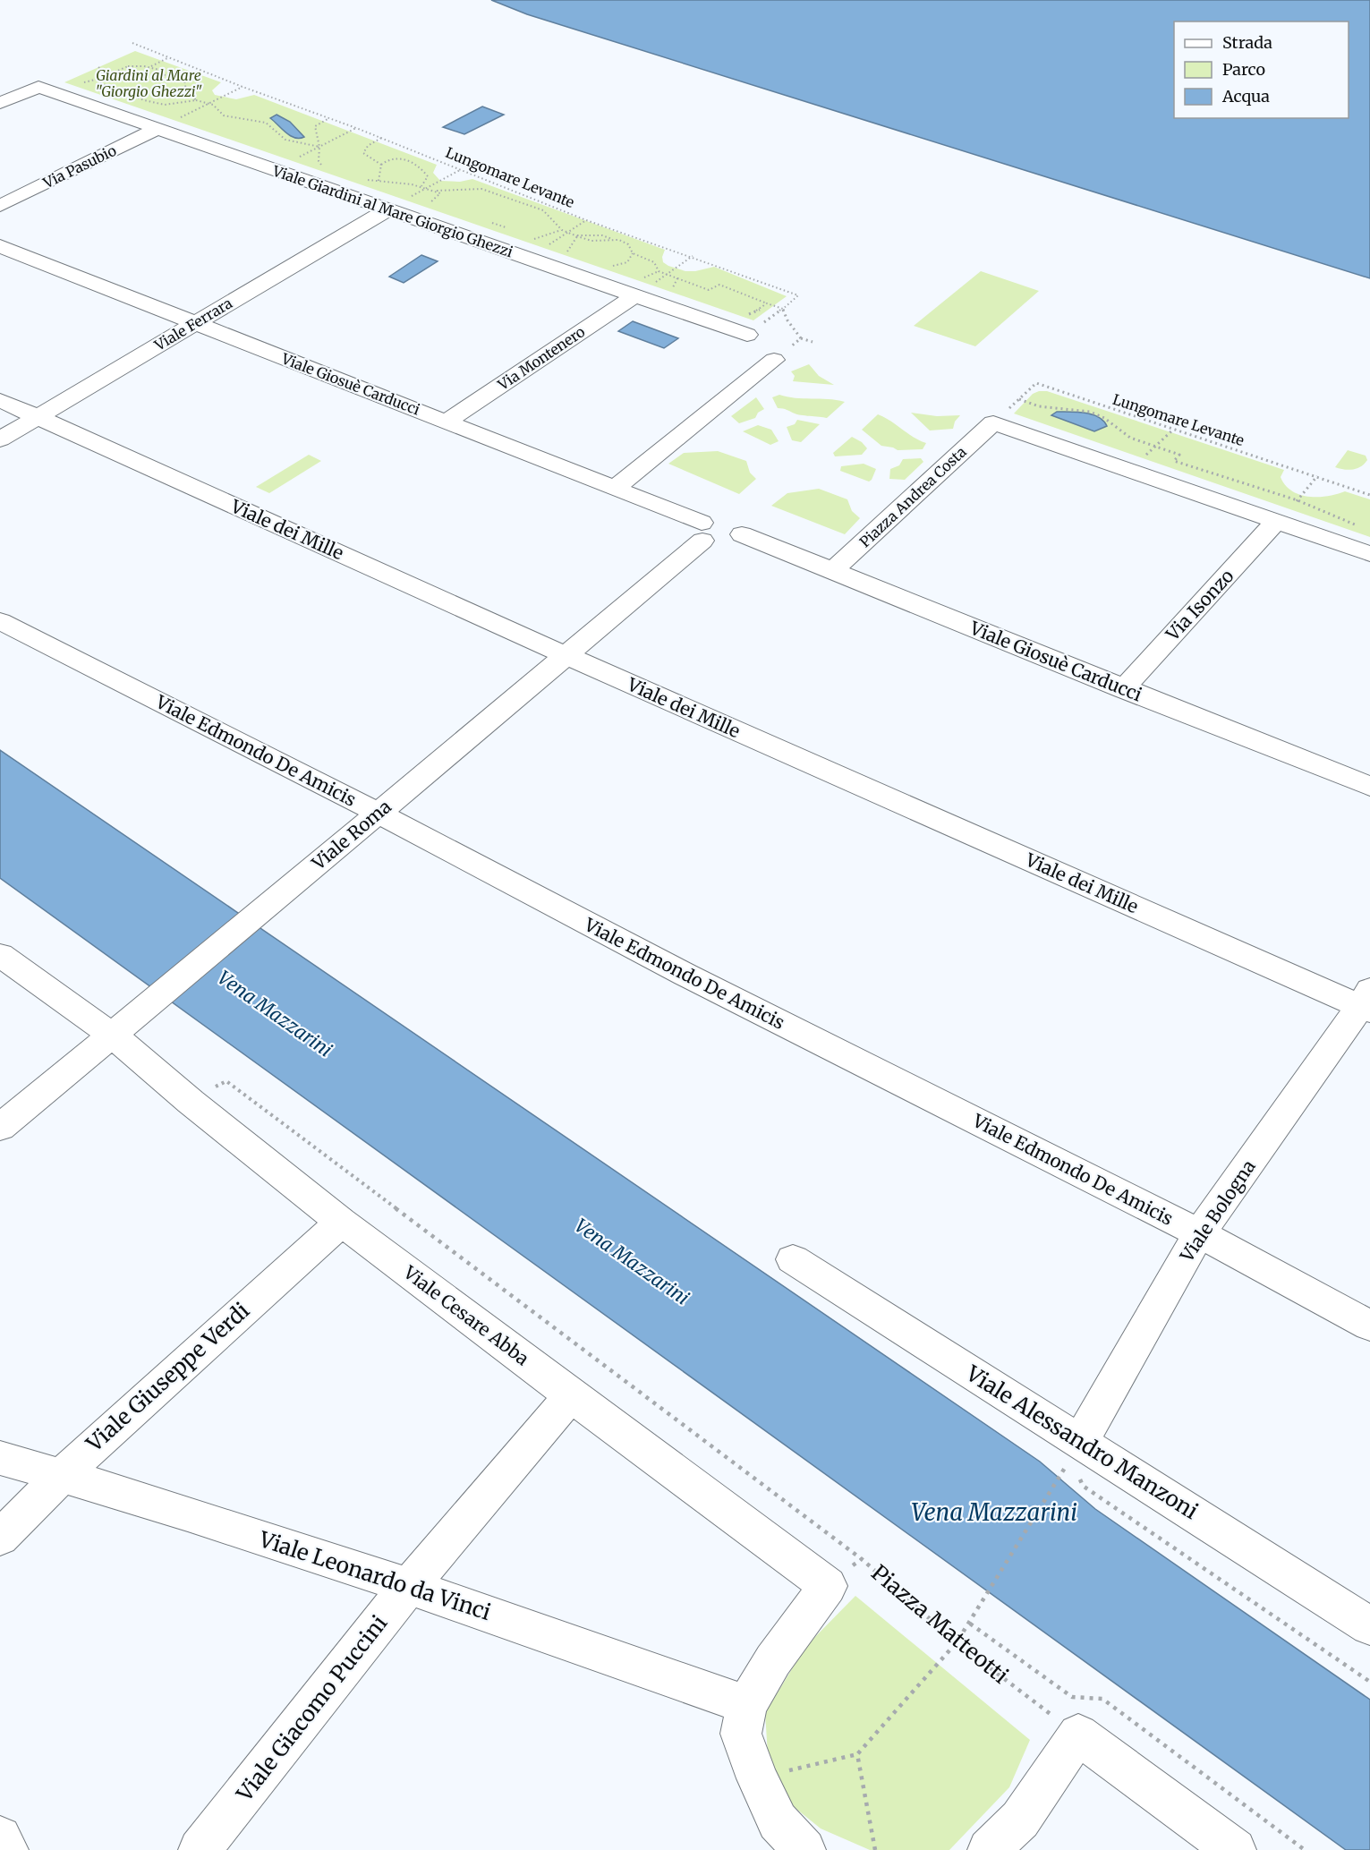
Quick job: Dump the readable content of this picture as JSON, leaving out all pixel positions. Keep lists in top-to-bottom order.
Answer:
{
  "streets": {
    "street": [
      "Via Pasubio",
      "Viale Giardini al Mare Giorgio Ghezzi",
      "Viale Ferrara",
      "Via Montenero",
      "Viale Giosuè Carducci",
      "Piazza Andrea Costa",
      "Viale dei Mille",
      "Via Isonzo",
      "Viale Edmondo De Amicis",
      "Viale Roma",
      "Viale Bologna",
      "Viale Cesare Abba",
      "Viale Giuseppe Verdi",
      "Viale Alessandro Manzoni",
      "Viale Leonardo da Vinci",
      "Viale Giacomo Puccini"
    ],
    "path": ["Lungomare Levante", "Piazza Matteotti"]
  },
  "crossings": [
    ["Via Pasubio", "Viale Giardini al Mare Giorgio Ghezzi"],
    ["Lungomare Levante", "Piazza Andrea Costa"],
    ["Viale Giardini al Mare Giorgio Ghezzi", "Viale Ferrara"],
    ["Viale Giardini al Mare Giorgio Ghezzi", "Via Montenero"],
    ["Viale Ferrara", "Viale Giosuè Carducci"],
    ["Viale Ferrara", "Viale dei Mille"],
    ["Via Montenero", "Viale Giosuè Carducci"],
    ["Viale Giosuè Carducci", "Piazza Andrea Costa"],
    ["Viale Giosuè Carducci", "Via Isonzo"],
    ["Viale Giosuè Carducci", "Viale Roma"],
    ["Viale dei Mille", "Viale Roma"],
    ["Viale dei Mille", "Viale Bologna"],
    ["Viale Edmondo De Amicis", "Viale Roma"],
    ["Viale Edmondo De Amicis", "Viale Bologna"],
    ["Viale Roma", "Viale Cesare Abba"],
    ["Viale Bologna", "Viale Alessandro Manzoni"],
    ["Viale Cesare Abba", "Viale Giuseppe Verdi"],
    ["Viale Cesare Abba", "Piazza Matteotti"],
    ["Viale Cesare Abba", "Viale Giacomo Puccini"],
    ["Viale Giuseppe Verdi", "Viale Leonardo da Vinci"],
    ["Viale Leonardo da Vinci", "Viale Giacomo Puccini"]
  ],
  "water": ["Vena Mazzarini"],
  "parks": ["Giardini al Mare \"Giorgio Ghezzi\""],
  "legend": ["Strada", "Parco", "Acqua"]
}
